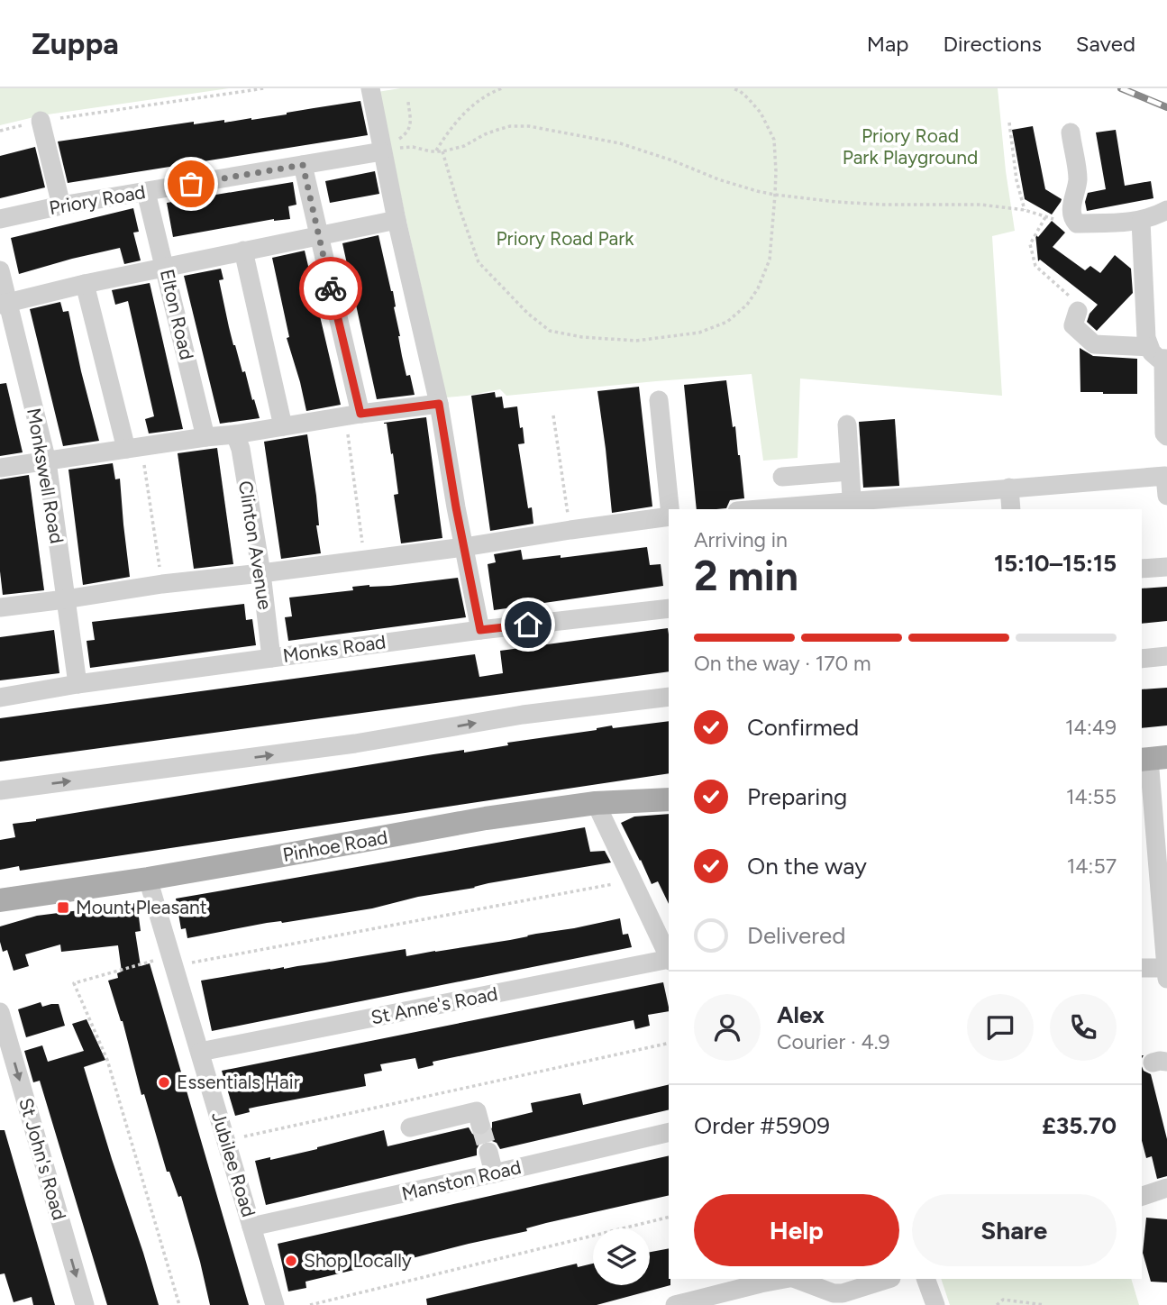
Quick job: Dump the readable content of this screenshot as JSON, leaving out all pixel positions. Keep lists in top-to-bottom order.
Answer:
{
  "streets": {
    "main road": ["Pinhoe Road"],
    "street": [
      "Priory Road",
      "Elton Road",
      "Monkswell Road",
      "Clinton Avenue",
      "Monks Road",
      "St Anne's Road",
      "St John's Road",
      "Jubilee Road",
      "Manston Road"
    ]
  },
  "crossings": [
    ["Priory Road", "Elton Road"],
    ["Monkswell Road", "Monks Road"],
    ["Clinton Avenue", "Monks Road"],
    ["Pinhoe Road", "Jubilee Road"],
    ["St Anne's Road", "Jubilee Road"],
    ["Jubilee Road", "Manston Road"]
  ],
  "one_way": ["St John's Road"],
  "parks": ["Priory Road Park Playground", "Priory Road Park"],
  "places": {
    "transit": ["Mount Pleasant"],
    "other": ["Essentials Hair", "Shop Locally"]
  },
  "page": {
    "header": "Zuppa",
    "nav": ["Map", "Directions", "Saved"],
    "heading": ["2 min", "Arriving in", "15:10–15:15"],
    "panel": [
      "Alex",
      "Courier · 4.9",
      "Order #5909",
      "£35.70"
    ],
    "bar": "On the way · 170 m",
    "list": [
      ["Confirmed", "14:49"],
      ["Preparing", "14:55"],
      ["On the way", "14:57"],
      "Delivered"
    ],
    "buttons": ["Help", "Share"]
  }
}
